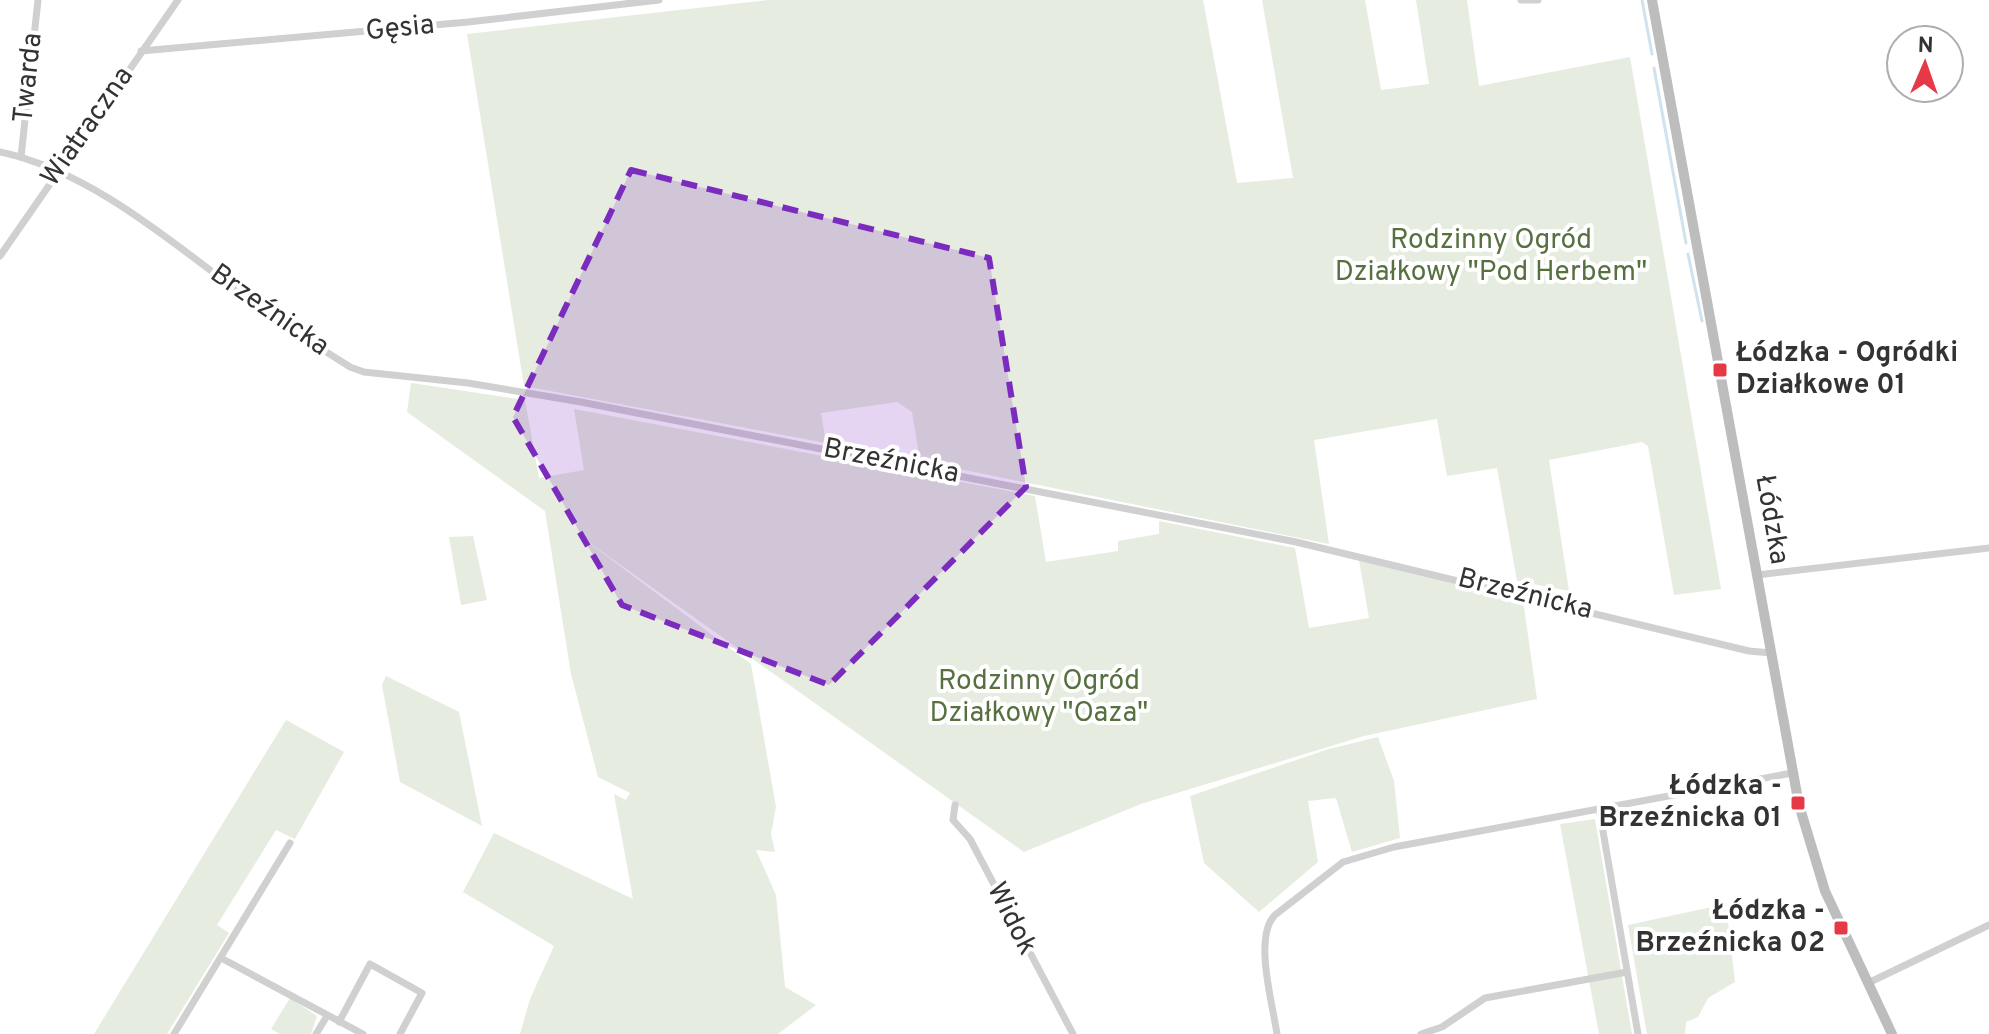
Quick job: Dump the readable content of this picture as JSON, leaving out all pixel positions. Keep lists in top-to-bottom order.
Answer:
{
  "streets": {
    "main road": ["Łódzka"],
    "street": [
      "Gęsia",
      "Twarda",
      "Wiatraczna",
      "Brzeźnicka",
      "Widok"
    ]
  },
  "crossings": [
    ["Gęsia", "Wiatraczna"],
    ["Twarda", "Brzeźnicka"],
    ["Wiatraczna", "Brzeźnicka"],
    ["Brzeźnicka", "Łódzka"]
  ],
  "parks": ["Rodzinny Ogród Działkowy \"Pod Herbem\"", "Rodzinny Ogród Działkowy \"Oaza\""],
  "places": {
    "transit": ["Łódzka - Ogródki Działkowe 01", "Łódzka - Brzeźnicka 01", "Łódzka - Brzeźnicka 02"]
  },
  "north": "top"
}
